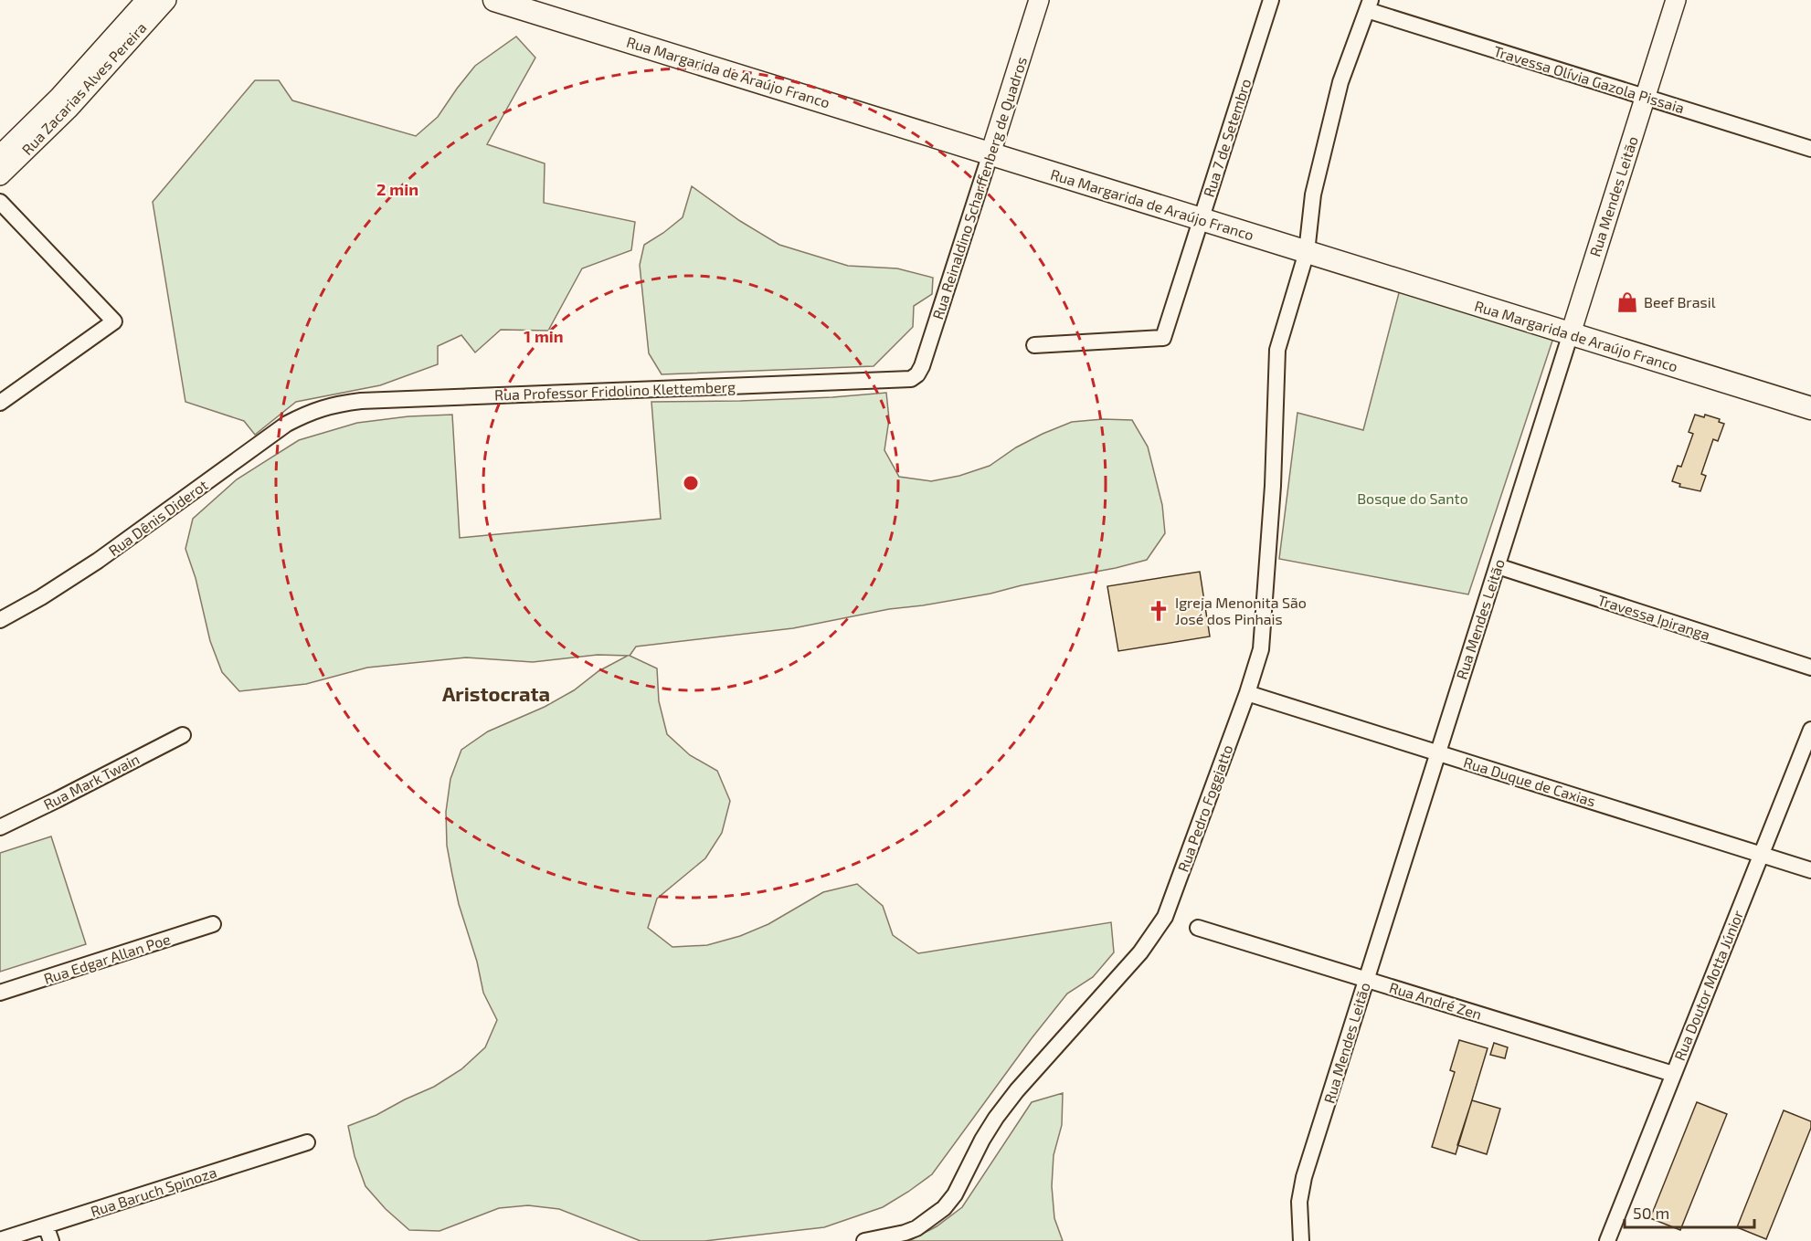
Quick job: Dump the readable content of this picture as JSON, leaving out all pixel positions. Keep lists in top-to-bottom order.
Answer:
{
  "streets": {
    "main road": ["Rua Margarida de Araújo Franco"],
    "street": [
      "Travessa Olívia Gazola Pissaia",
      "Rua Zacarias Alves Pereira",
      "Rua 7 de Setembro",
      "Rua Reinaldino Scharffenberg de Quadros",
      "Rua Mendes Leitão",
      "Rua Professor Fridolino Klettemberg",
      "Rua Dênis Diderot",
      "Travessa Ipiranga",
      "Rua Mark Twain",
      "Rua Duque de Caxias",
      "Rua Pedro Foggiatto",
      "Rua Edgar Allan Poe",
      "Rua Doutor Motta Júnior",
      "Rua André Zen",
      "Rua Baruch Spinoza"
    ]
  },
  "crossings": [
    ["Rua Margarida de Araújo Franco", "Rua 7 de Setembro"],
    ["Rua Margarida de Araújo Franco", "Rua Reinaldino Scharffenberg de Quadros"],
    ["Rua Margarida de Araújo Franco", "Rua Mendes Leitão"],
    ["Rua Margarida de Araújo Franco", "Rua Pedro Foggiatto"],
    ["Travessa Olívia Gazola Pissaia", "Rua Mendes Leitão"],
    ["Travessa Olívia Gazola Pissaia", "Rua Pedro Foggiatto"],
    ["Rua Reinaldino Scharffenberg de Quadros", "Rua Professor Fridolino Klettemberg"],
    ["Rua Mendes Leitão", "Travessa Ipiranga"],
    ["Rua Mendes Leitão", "Rua Duque de Caxias"],
    ["Rua Mendes Leitão", "Rua André Zen"],
    ["Rua Professor Fridolino Klettemberg", "Rua Dênis Diderot"],
    ["Rua Duque de Caxias", "Rua Pedro Foggiatto"],
    ["Rua Duque de Caxias", "Rua Doutor Motta Júnior"],
    ["Rua Doutor Motta Júnior", "Rua André Zen"]
  ],
  "districts": ["Aristocrata"],
  "parks": ["Bosque do Santo"],
  "places": {
    "shop": ["Beef Brasil"],
    "church": ["Igreja Menonita São José dos Pinhais"]
  },
  "scale_bar": "50 m",
  "rings": ["2 min", "1 min"]
}
